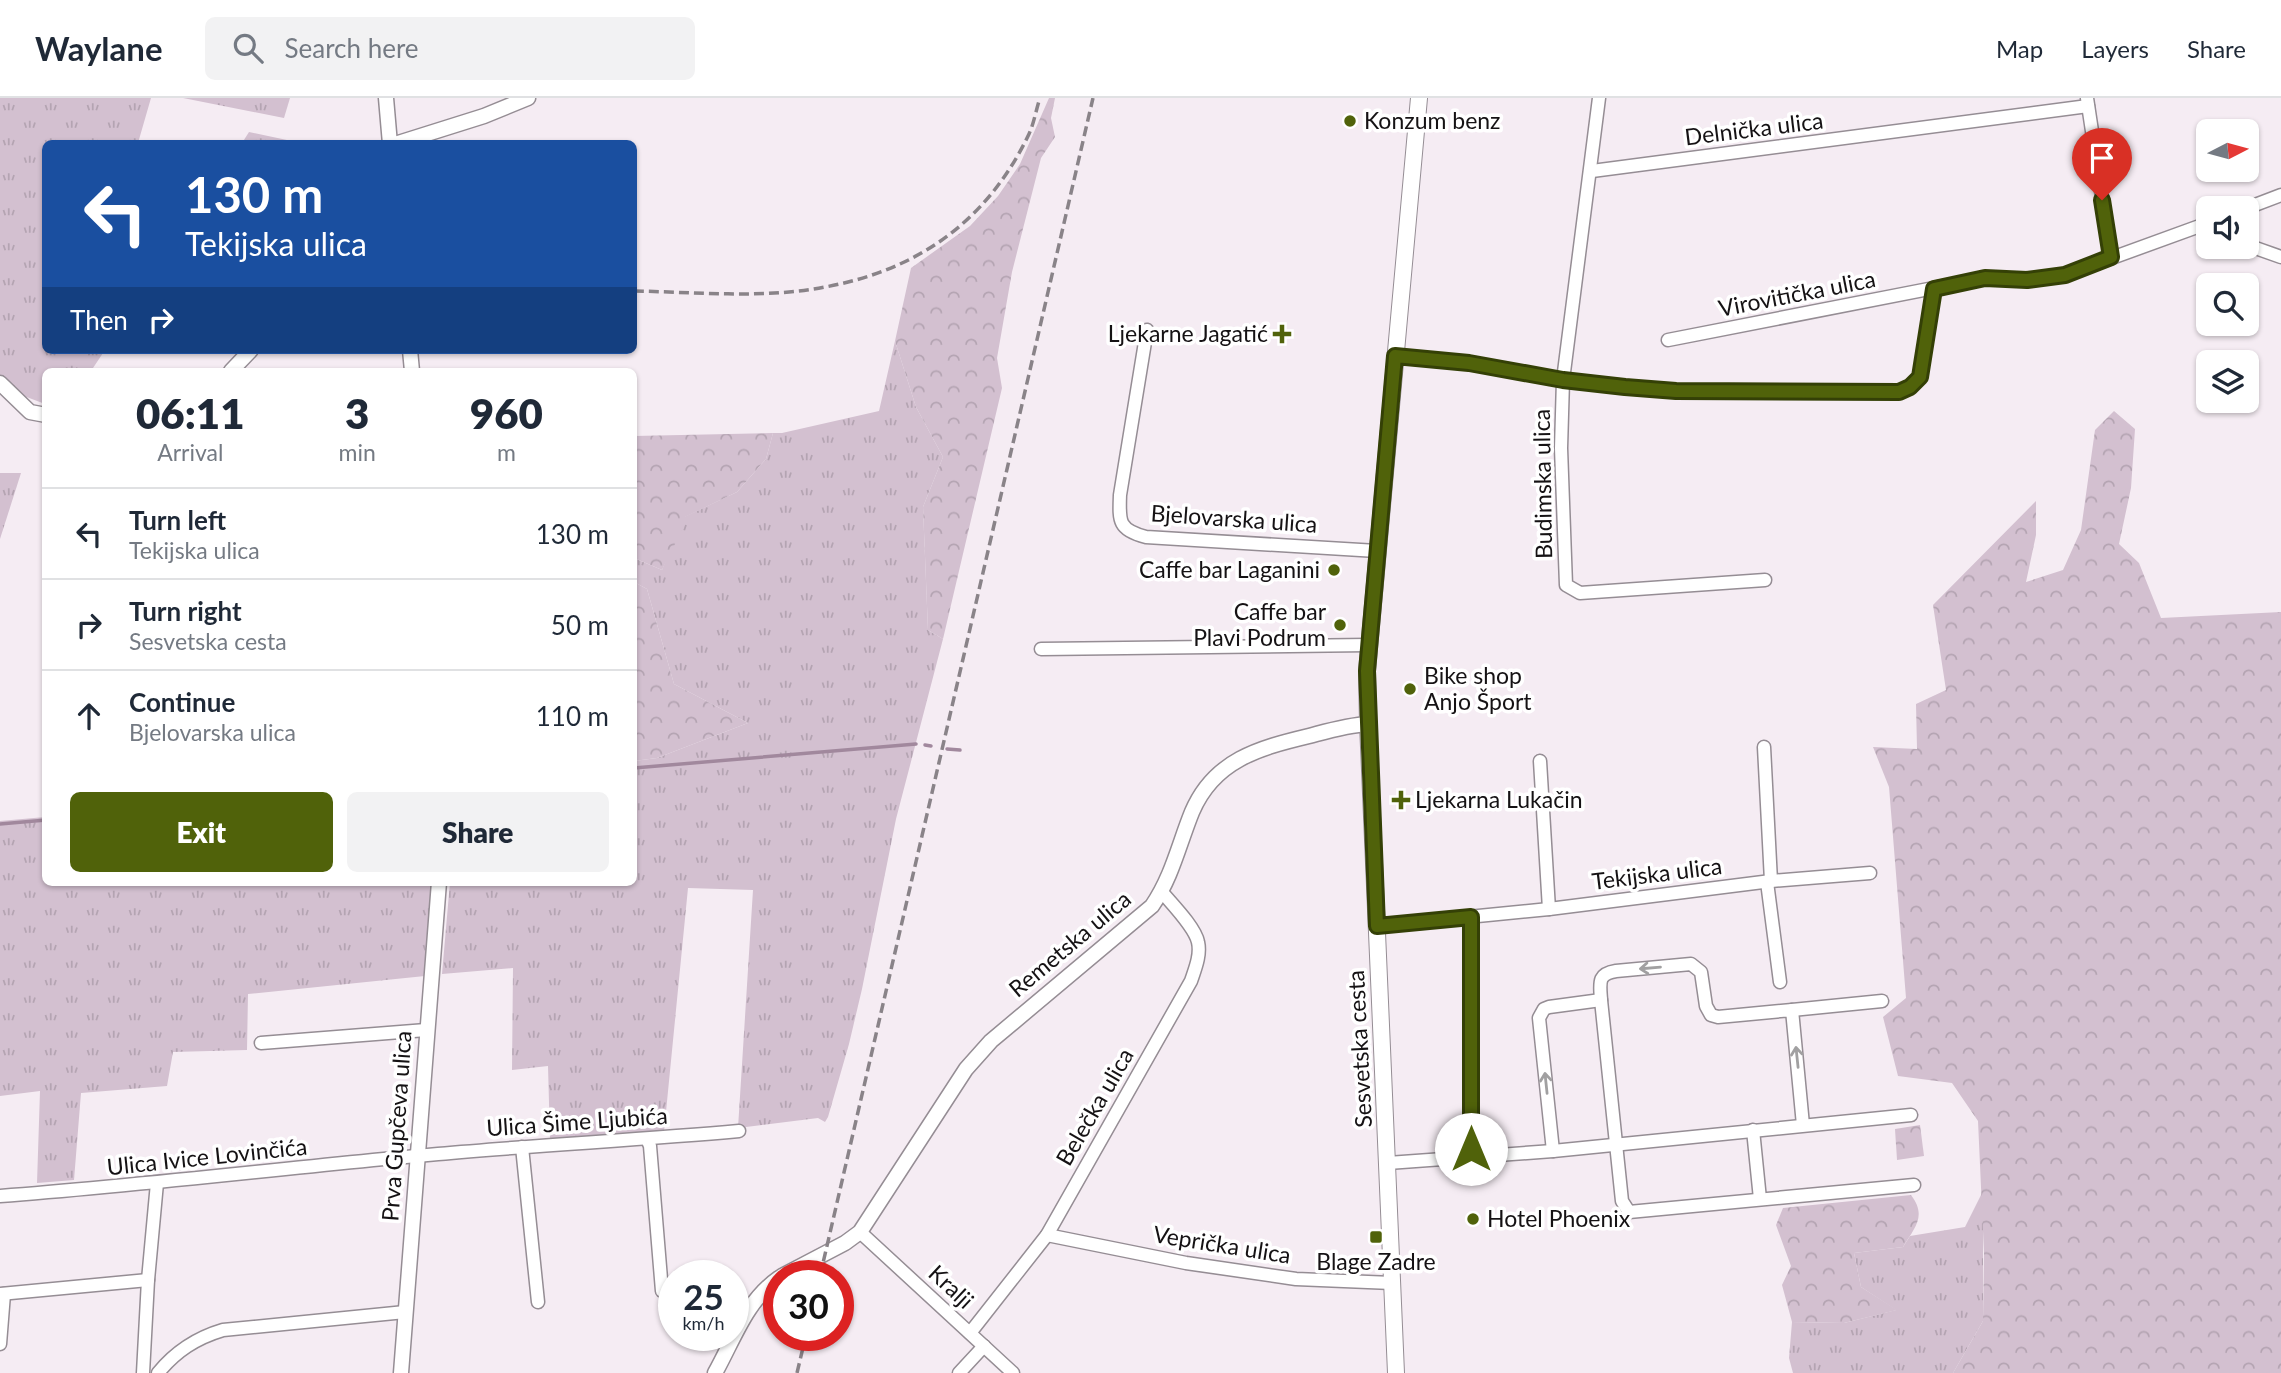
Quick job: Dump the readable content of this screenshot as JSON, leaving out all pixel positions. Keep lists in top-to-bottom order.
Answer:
{
  "streets": {
    "main road": ["Sesvetska cesta"],
    "street": [
      "Delnička ulica",
      "Virovitička ulica",
      "Budimska ulica",
      "Bjelovarska ulica",
      "Tekijska ulica",
      "Remetska ulica",
      "Belečka ulica",
      "Ulica Šime Ljubića",
      "Prva Gupčeva ulica",
      "Ulica Ivice Lovinčića",
      "Veprička ulica",
      "Kralji"
    ]
  },
  "crossings": [
    ["Delnička ulica", "Budimska ulica"],
    ["Tekijska ulica", "Sesvetska cesta"],
    ["Remetska ulica", "Sesvetska cesta"],
    ["Remetska ulica", "Belečka ulica"],
    ["Remetska ulica", "Kralji"],
    ["Sesvetska cesta", "Veprička ulica"],
    ["Belečka ulica", "Veprička ulica"],
    ["Belečka ulica", "Kralji"],
    ["Ulica Šime Ljubića", "Prva Gupčeva ulica"],
    ["Ulica Šime Ljubića", "Ulica Ivice Lovinčića"],
    ["Prva Gupčeva ulica", "Ulica Ivice Lovinčića"]
  ],
  "places": {
    "other": [
      "Konzum benz",
      "Caffe bar Laganini",
      "Caffe bar Plavi Podrum",
      "Bike shop Anjo Šport",
      "Hotel Phoenix"
    ],
    "health": ["Ljekarne Jagatić", "Ljekarna Lukačin"],
    "transit": ["Blage Zadre"]
  },
  "north": "right",
  "page": {
    "header": "Waylane",
    "search": "Search here",
    "nav": ["Map", "Layers", "Share"],
    "turn": ["130 m", "Tekijska ulica"],
    "then": "Then",
    "eta": [
      "06:11",
      "Arrival",
      "3",
      "min",
      "960",
      "m"
    ],
    "list": [
      {
        "name": "Turn left",
        "note": "Tekijska ulica",
        "value": "130 m"
      },
      {
        "name": "Turn right",
        "note": "Sesvetska cesta",
        "value": "50 m"
      },
      {
        "name": "Continue",
        "note": "Bjelovarska ulica",
        "value": "110 m"
      }
    ],
    "buttons": ["Exit", "Share"],
    "speed": "25 km/h",
    "limit": "30"
  }
}
